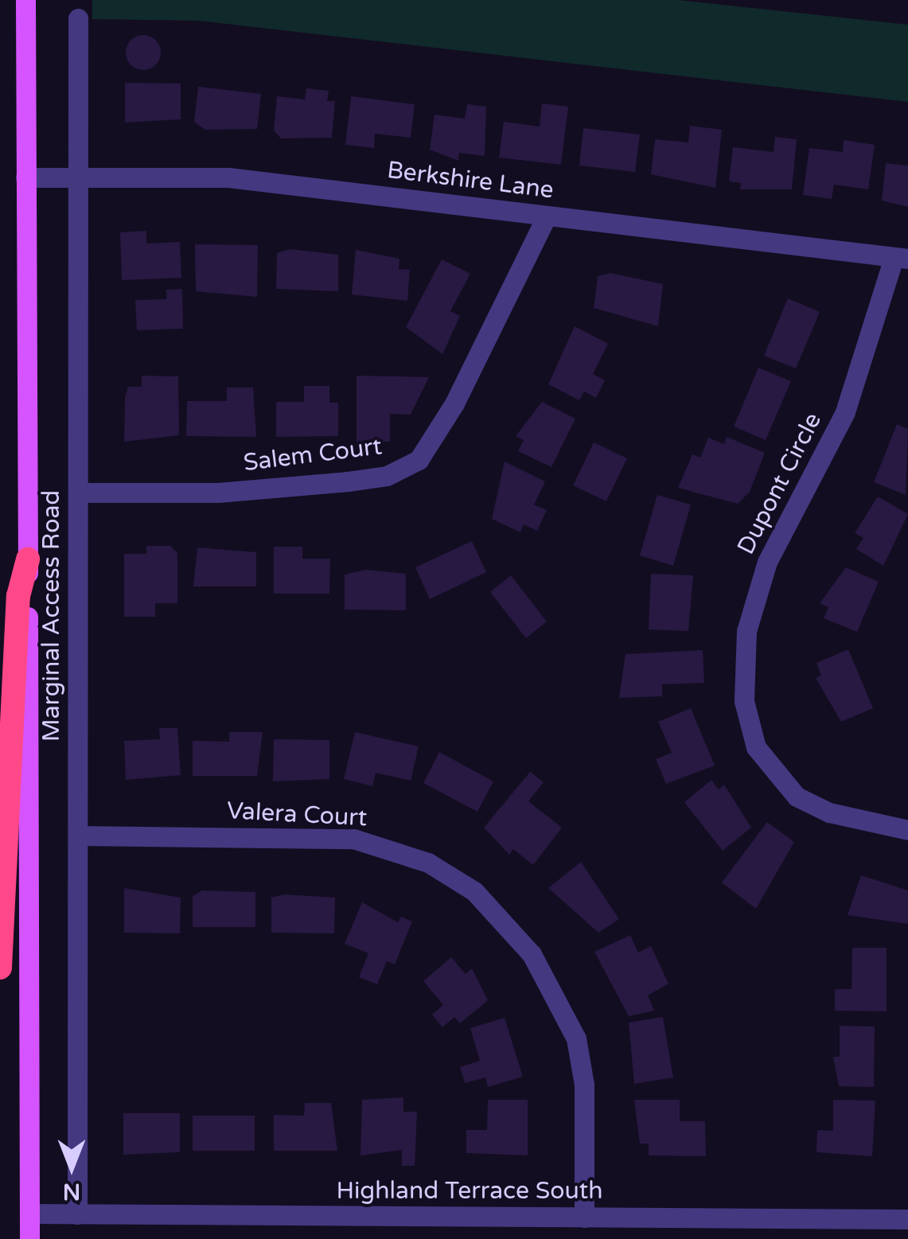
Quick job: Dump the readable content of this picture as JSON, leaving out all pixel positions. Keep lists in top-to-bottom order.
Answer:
{
  "streets": {
    "street": [
      "Berkshire Lane",
      "Salem Court",
      "Dupont Circle",
      "Marginal Access Road",
      "Valera Court",
      "Highland Terrace South"
    ]
  },
  "crossings": [
    ["Berkshire Lane", "Salem Court"],
    ["Berkshire Lane", "Dupont Circle"],
    ["Berkshire Lane", "Marginal Access Road"],
    ["Salem Court", "Marginal Access Road"],
    ["Marginal Access Road", "Valera Court"],
    ["Marginal Access Road", "Highland Terrace South"],
    ["Valera Court", "Highland Terrace South"]
  ],
  "north": "bottom"
}
